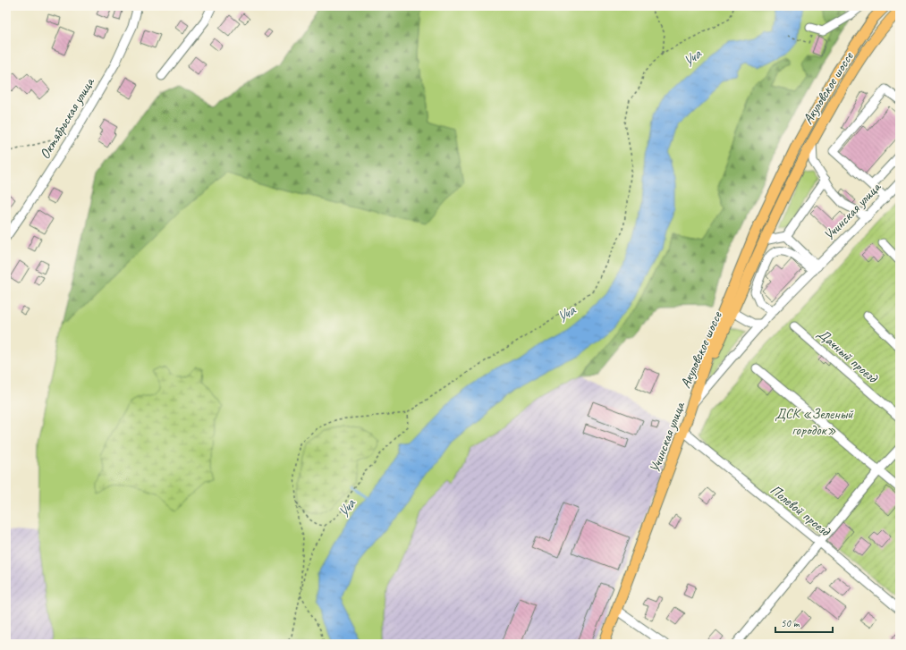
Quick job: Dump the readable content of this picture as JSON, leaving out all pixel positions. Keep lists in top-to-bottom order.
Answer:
{
  "streets": {
    "main road": ["Акуловское шоссе", "Учинская улица"],
    "street": ["Октябрьская улица", "Дачный проезд", "Полевой проезд"]
  },
  "crossings": [
    ["Акуловское шоссе", "Учинская улица"],
    ["Учинская улица", "Полевой проезд"]
  ],
  "water": ["Уча"],
  "parks": ["ДСК «Зеленый городок»"],
  "scale_bar": "50 m"
}
